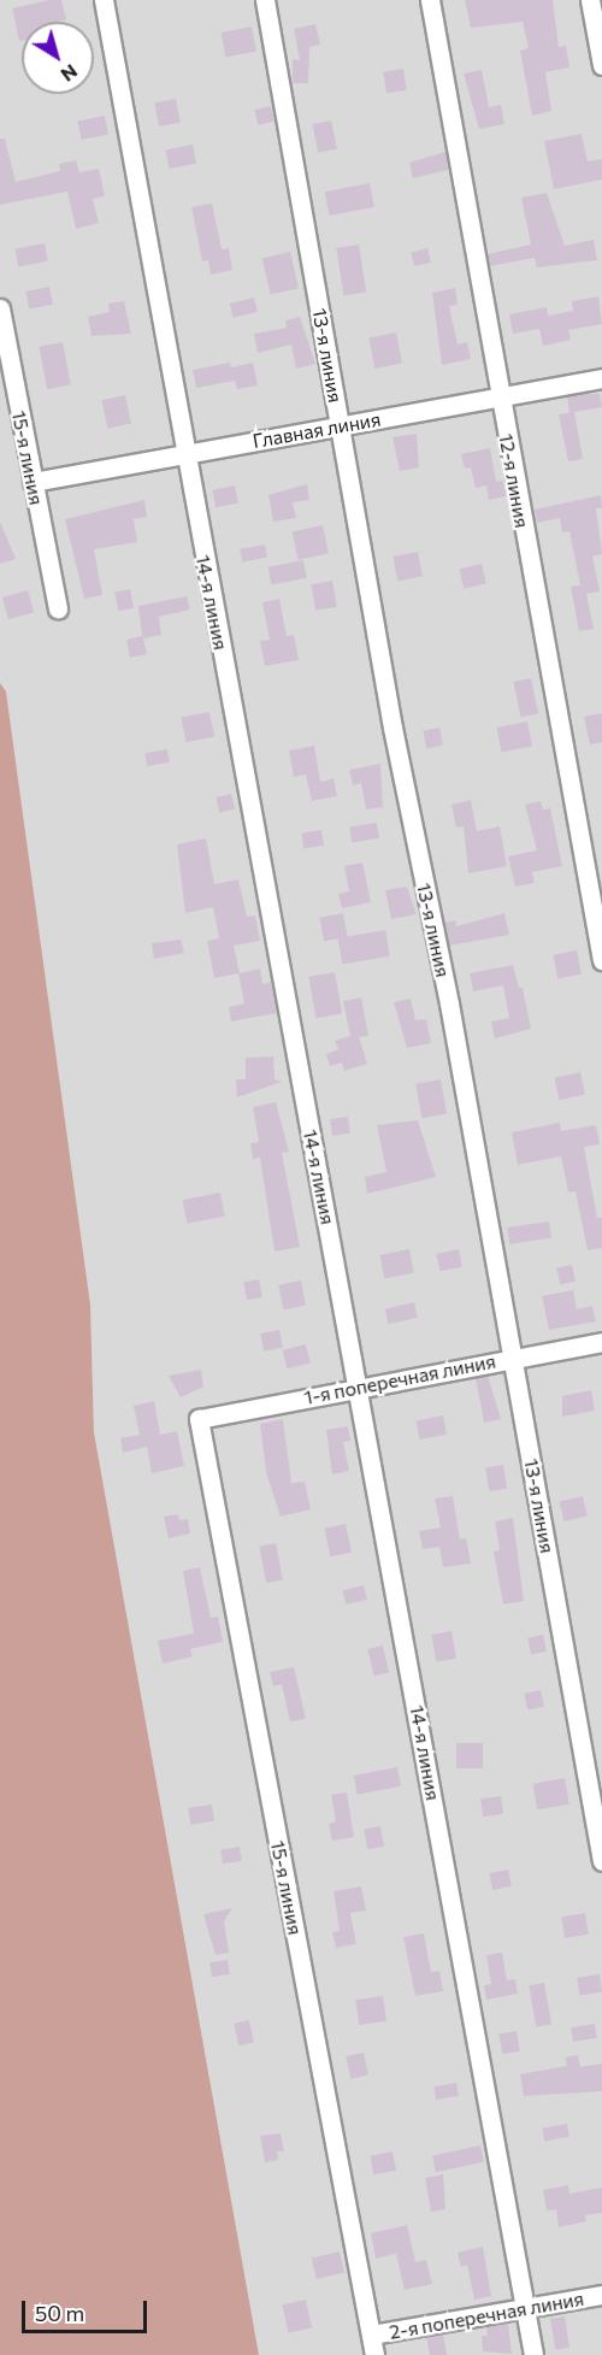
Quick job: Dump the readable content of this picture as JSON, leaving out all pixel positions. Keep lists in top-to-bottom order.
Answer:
{
  "streets": {
    "street": [
      "13-я линия",
      "Главная линия",
      "15-я линия",
      "12-я линия",
      "14-я линия",
      "1-я поперечная линия",
      "2-я поперечная линия"
    ]
  },
  "crossings": [
    ["13-я линия", "Главная линия"],
    ["13-я линия", "1-я поперечная линия"],
    ["Главная линия", "15-я линия"],
    ["Главная линия", "12-я линия"],
    ["Главная линия", "14-я линия"],
    ["15-я линия", "1-я поперечная линия"],
    ["15-я линия", "2-я поперечная линия"],
    ["14-я линия", "1-я поперечная линия"],
    ["14-я линия", "2-я поперечная линия"]
  ],
  "scale_bar": "50 m",
  "north": "bottom right"
}
